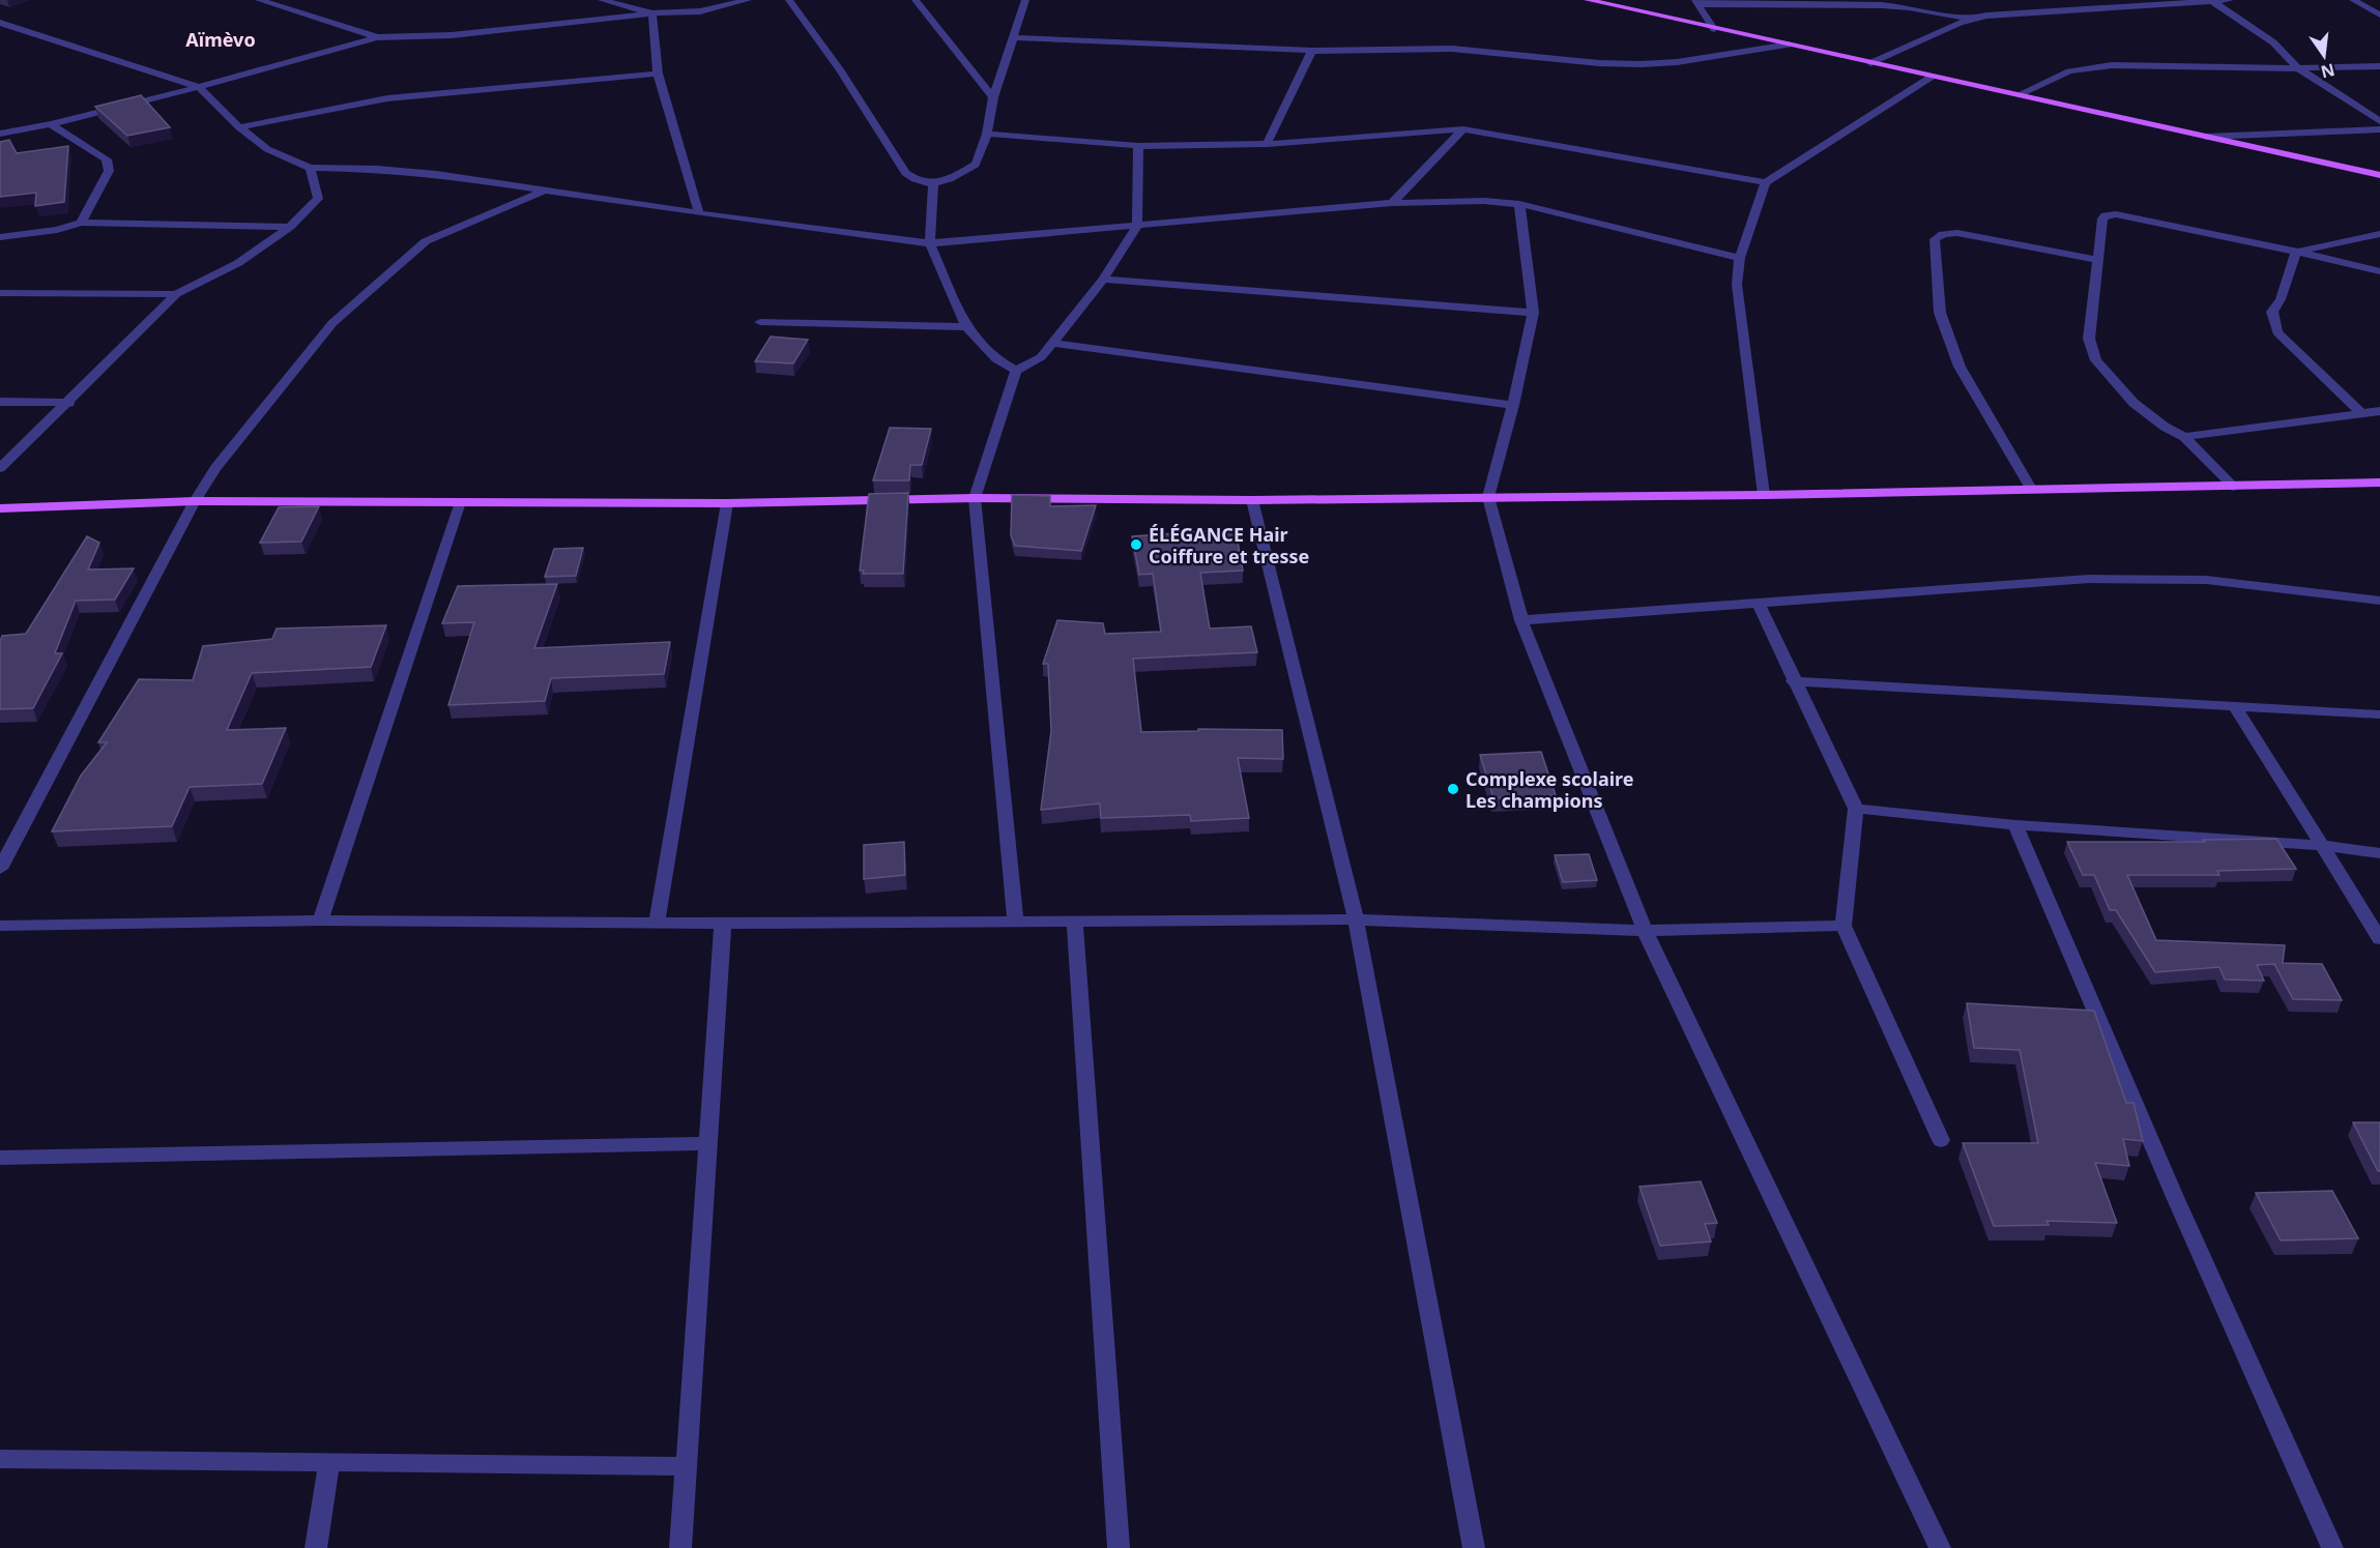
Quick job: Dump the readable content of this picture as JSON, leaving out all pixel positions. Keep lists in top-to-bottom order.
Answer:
{
  "districts": ["Aïmèvo"],
  "places": ["ÉLÉGANCE Hair Coiffure et tresse", "Complexe scolaire Les champions"],
  "north": "bottom"
}
